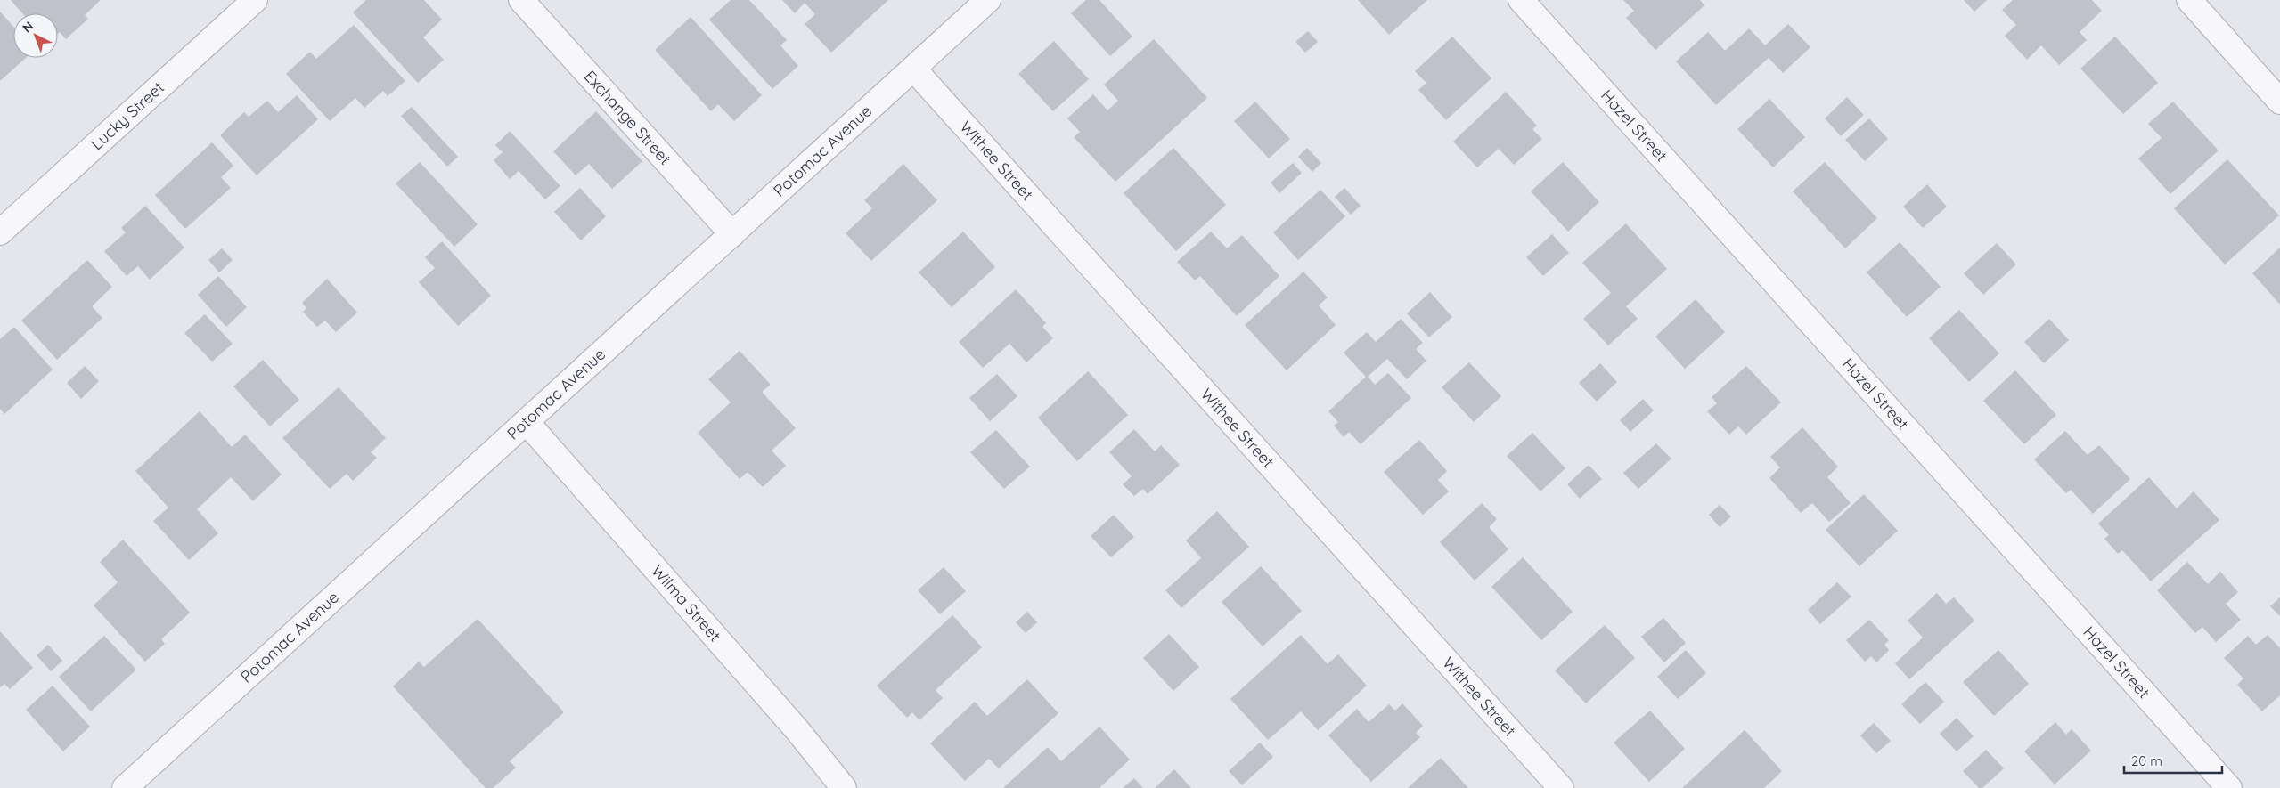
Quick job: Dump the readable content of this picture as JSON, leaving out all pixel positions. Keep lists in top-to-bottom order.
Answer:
{
  "streets": {
    "street": [
      "Lucky Street",
      "Exchange Street",
      "Hazel Street",
      "Potomac Avenue",
      "Withee Street",
      "Wilma Street"
    ]
  },
  "crossings": [
    ["Exchange Street", "Potomac Avenue"],
    ["Potomac Avenue", "Withee Street"],
    ["Potomac Avenue", "Wilma Street"]
  ],
  "scale_bar": "20 m",
  "north": "top left"
}
